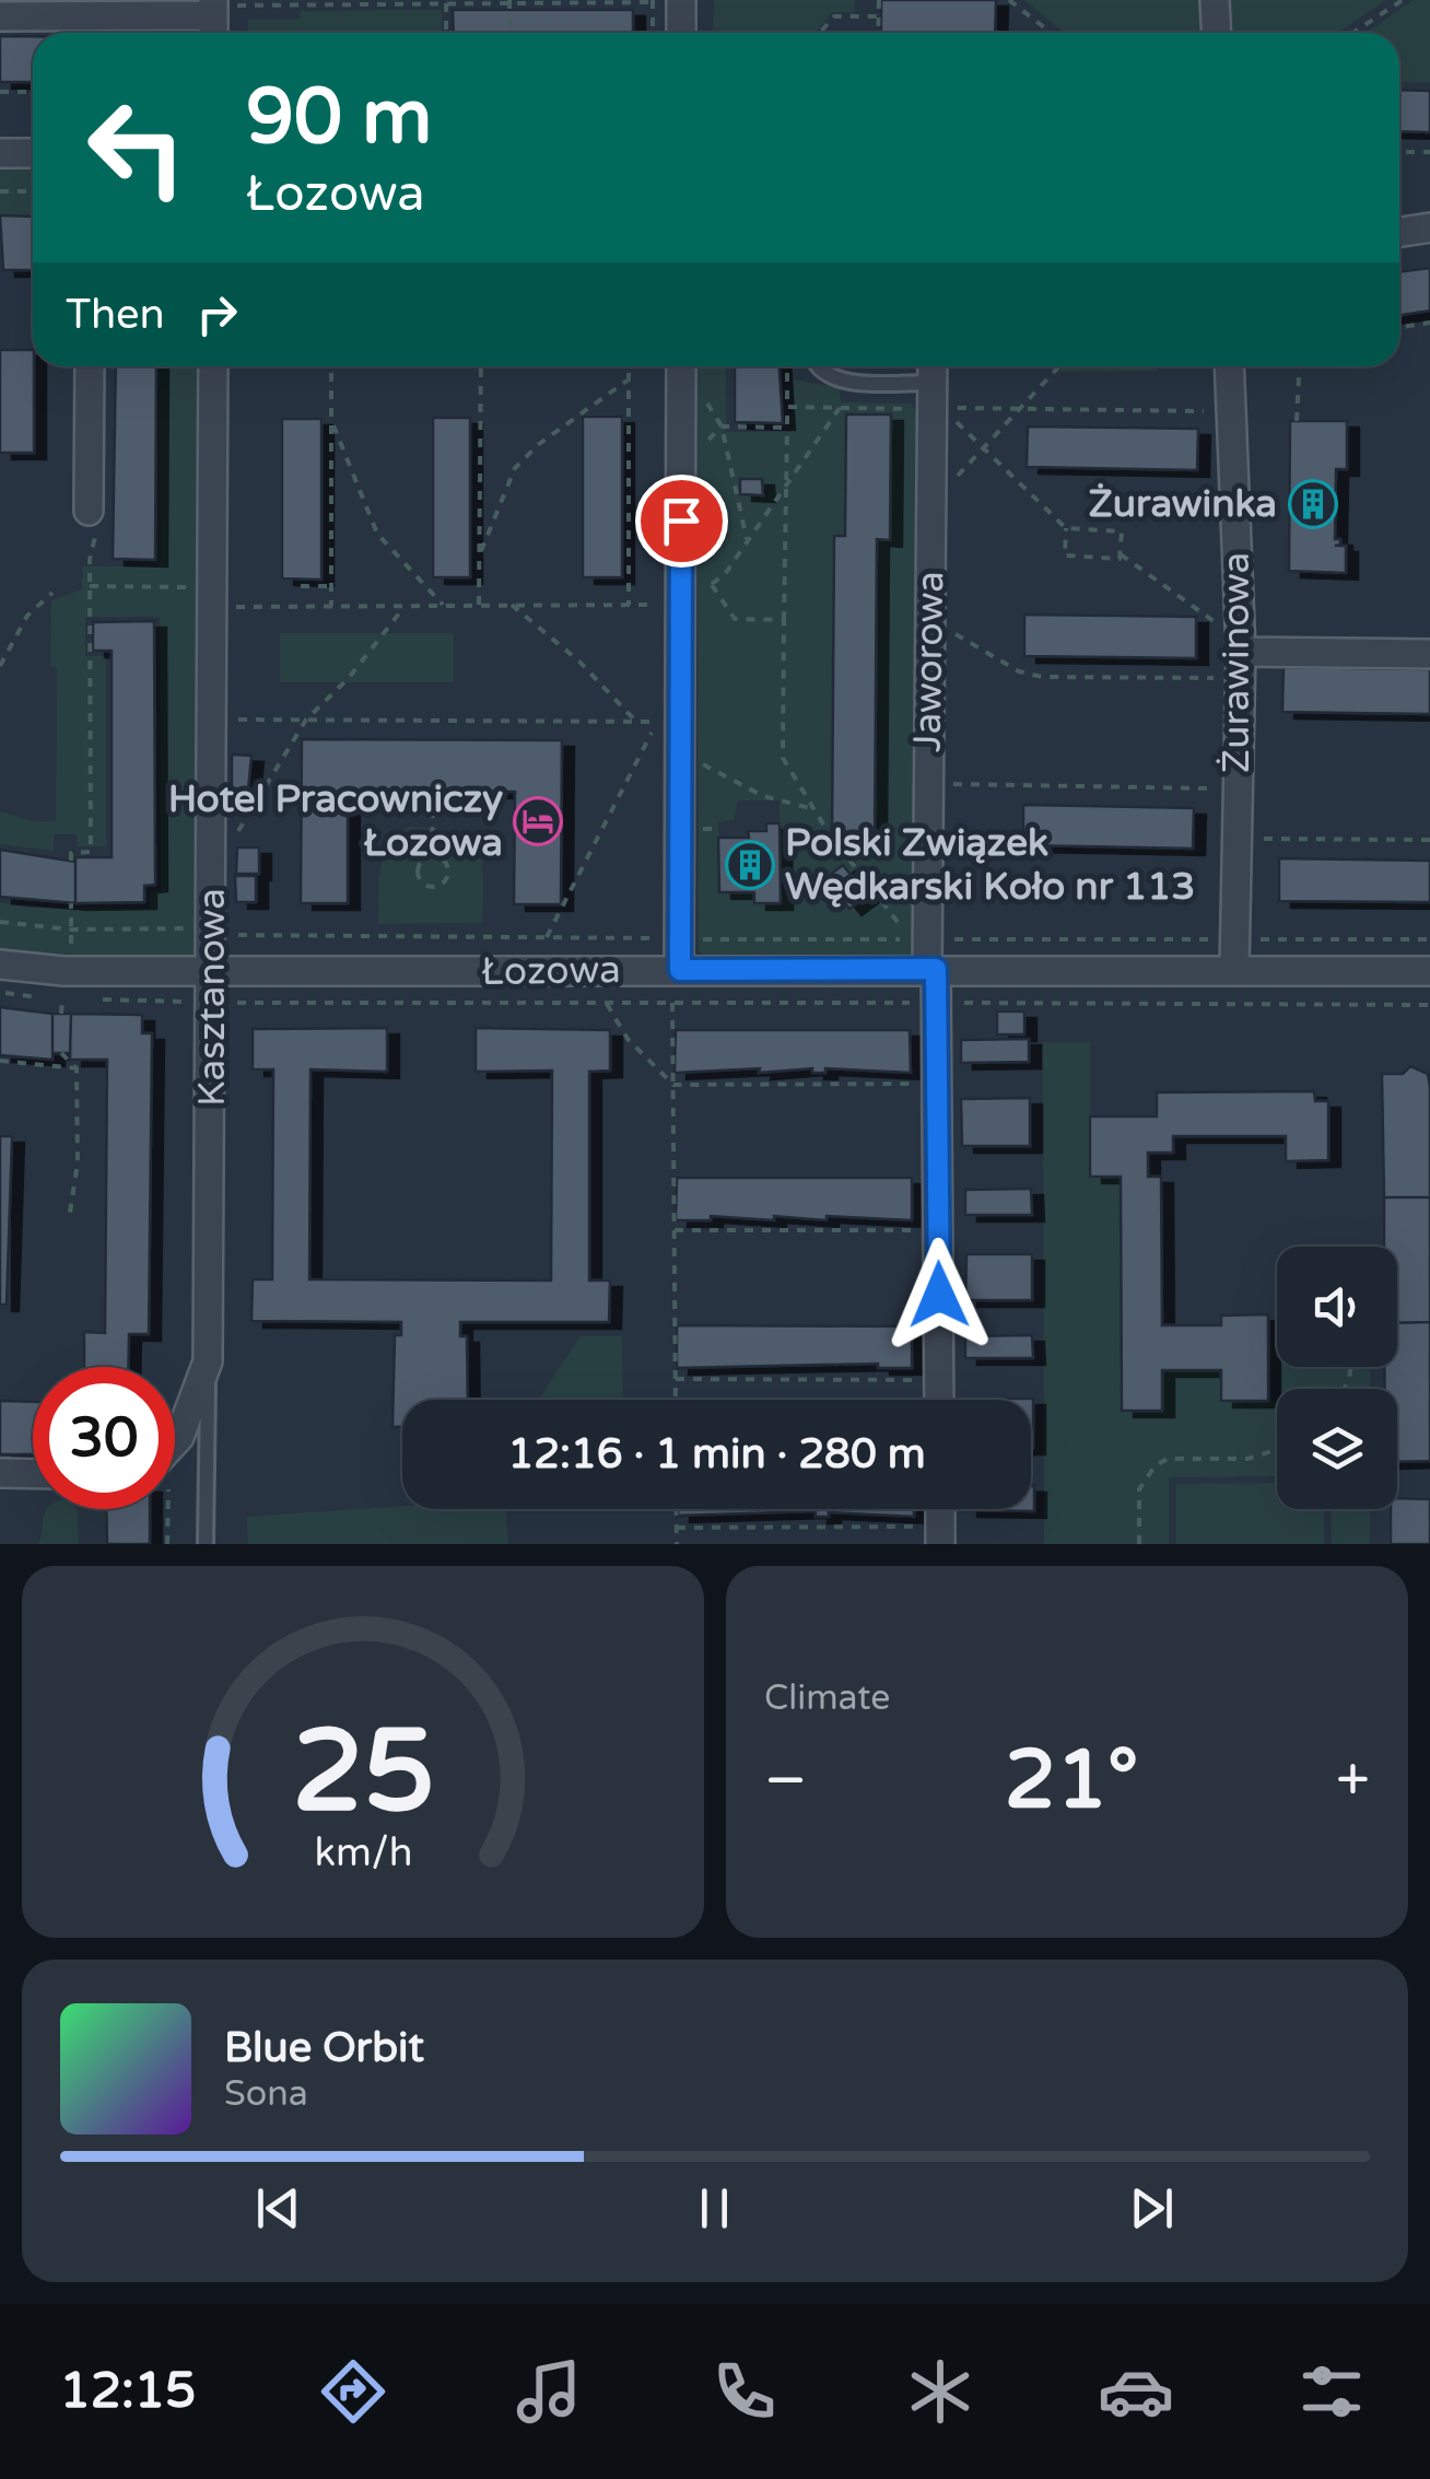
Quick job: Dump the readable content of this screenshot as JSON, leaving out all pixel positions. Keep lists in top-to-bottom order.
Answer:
{
  "streets": {
    "street": [
      "Jaworowa",
      "Żurawinowa",
      "Łozowa",
      "Kasztanowa"
    ]
  },
  "crossings": [
    ["Jaworowa", "Łozowa"],
    ["Żurawinowa", "Łozowa"],
    ["Łozowa", "Kasztanowa"]
  ],
  "places": {
    "building": ["Żurawinka", "Polski Związek Wędkarski Koło nr 113"],
    "hotel": ["Hotel Pracowniczy Łozowa"]
  },
  "page": {
    "turn": ["90 m", "Łozowa"],
    "then": "Then",
    "limit": "30",
    "trip": "12:16 · 1 min · 280 m",
    "tile": "Climate",
    "heat": ["−", "21°", "+"],
    "song": ["Blue Orbit", "Sona"],
    "tabs": "12:15",
    "gauge": ["25", "km/h"]
  }
}
